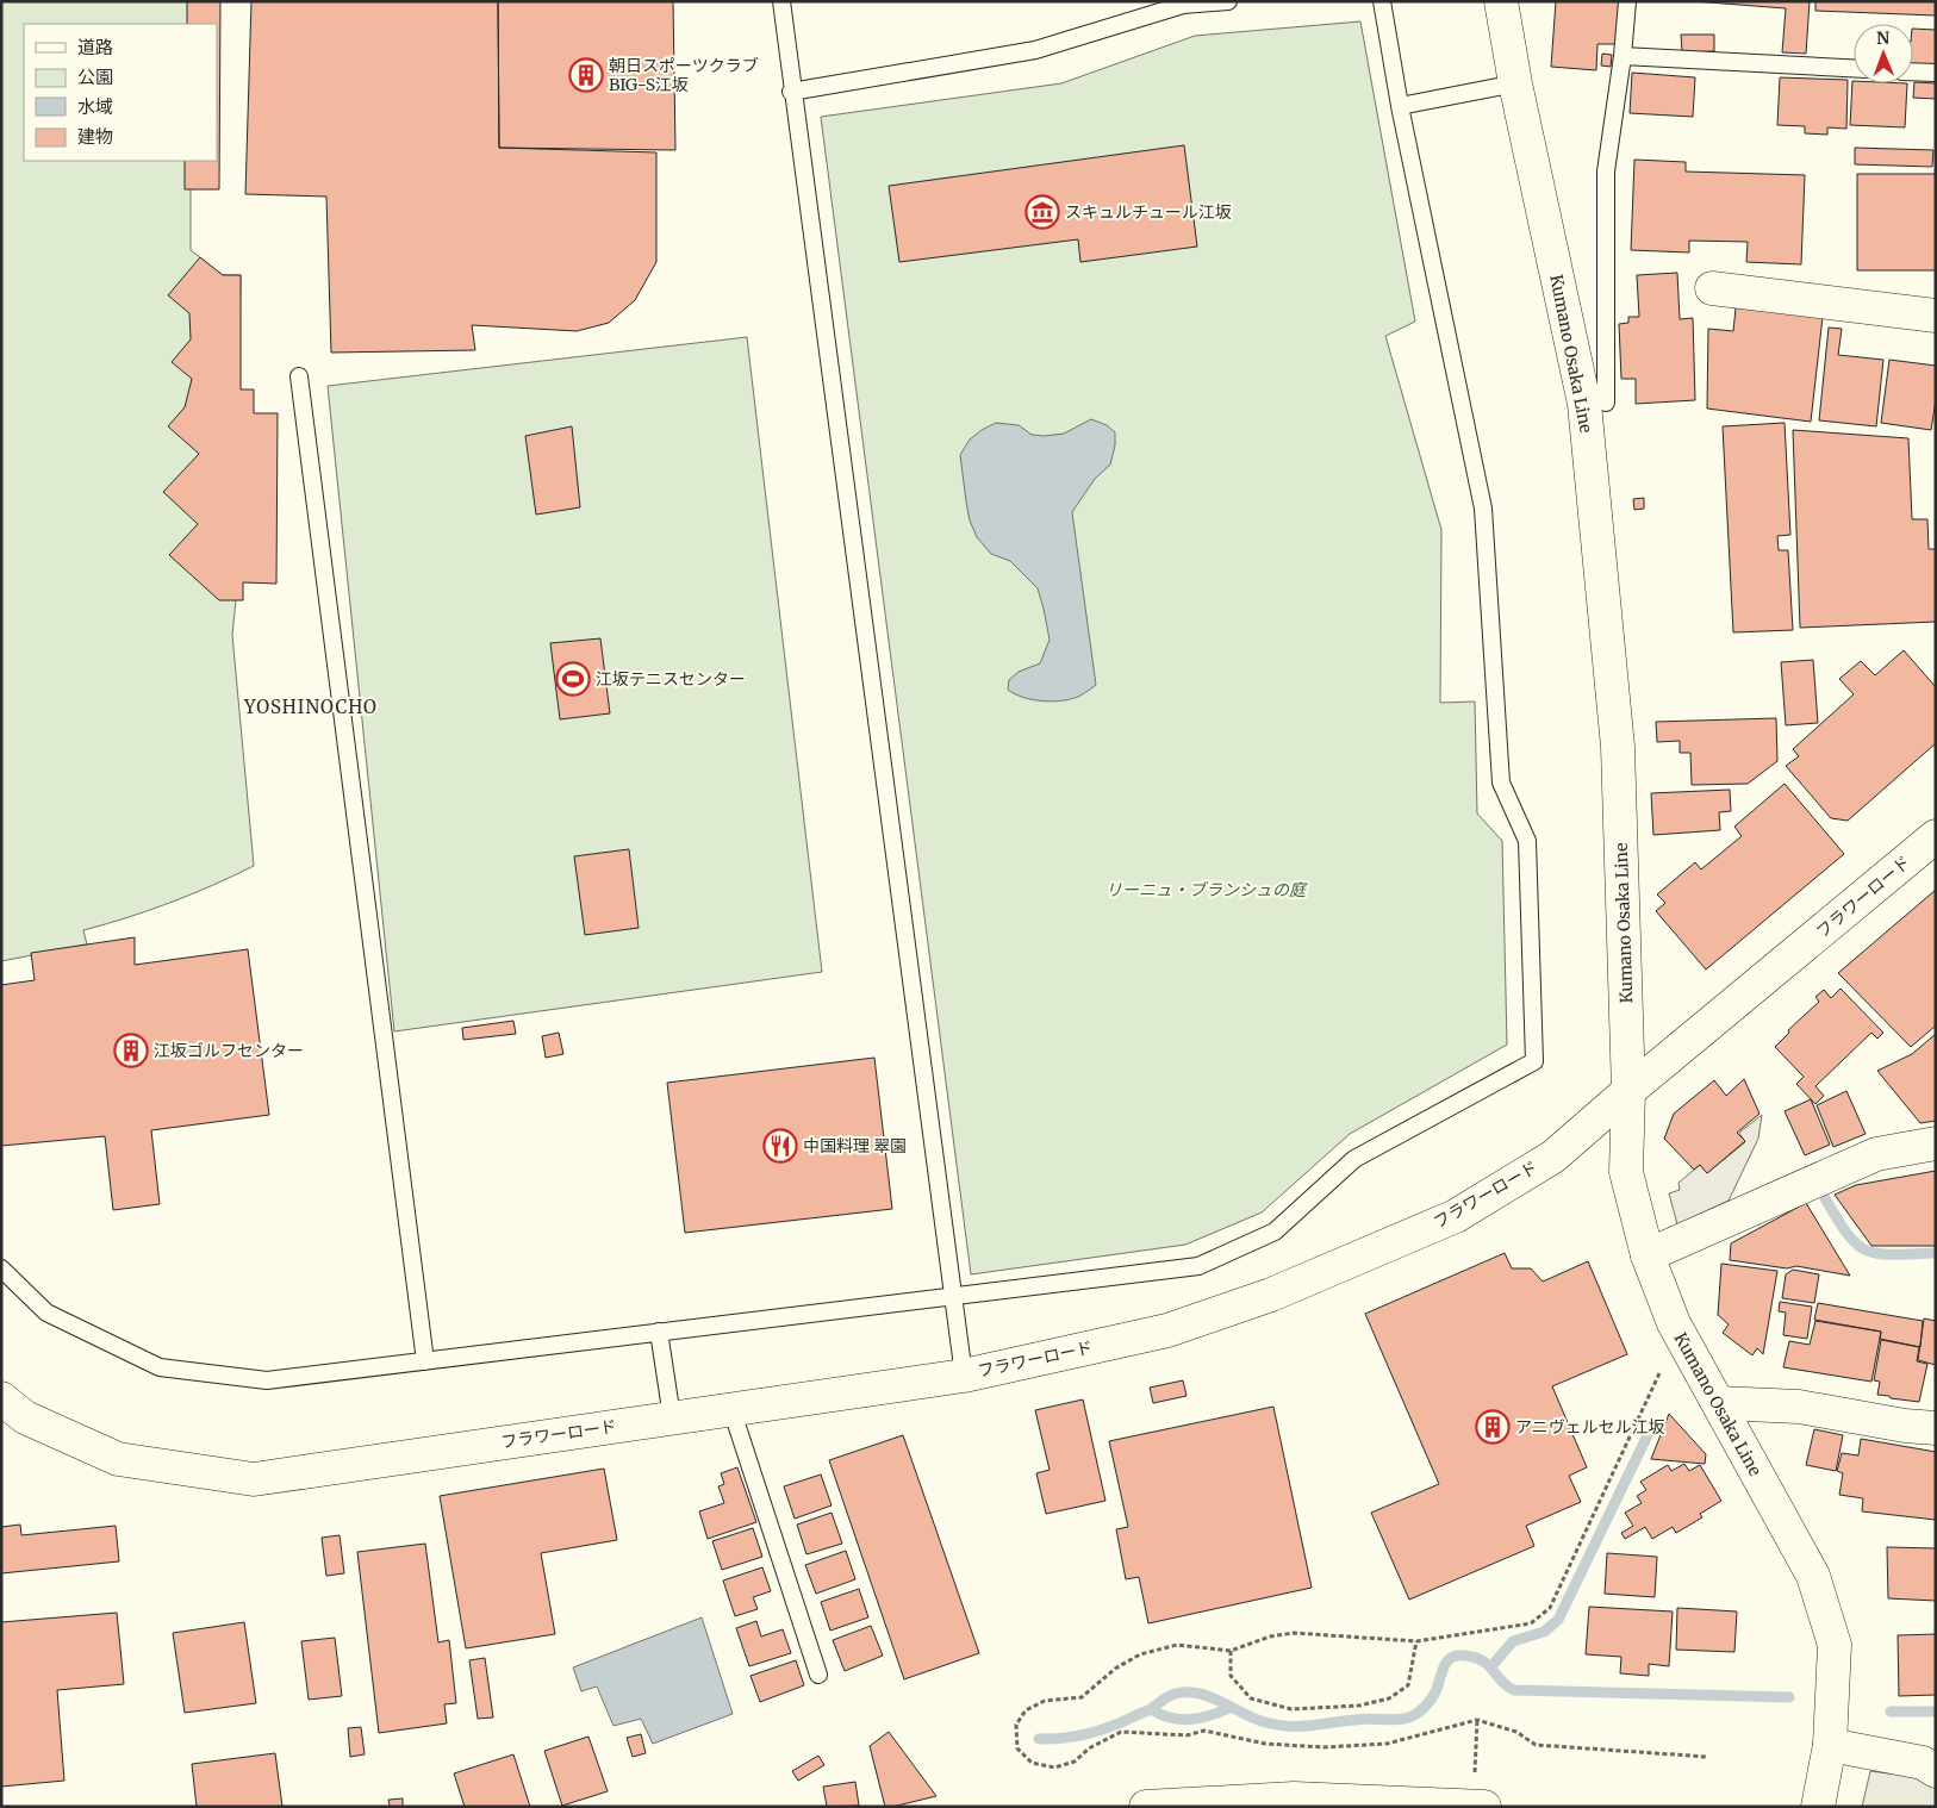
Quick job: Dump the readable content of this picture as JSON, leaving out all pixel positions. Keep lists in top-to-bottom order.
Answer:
{
  "streets": {
    "street": ["Kumano Osaka Line", "フラワーロード"]
  },
  "crossings": [
    ["Kumano Osaka Line", "フラワーロード"]
  ],
  "districts": ["YOSHINOCHO"],
  "parks": ["リーニュ・ブランシュの庭"],
  "places": {
    "building": ["朝日スポーツクラブ BIG-S江坂", "江坂ゴルフセンター", "アニヴェルセル江坂"],
    "museum": ["スキュルチュール江坂"],
    "sports": ["江坂テニスセンター"],
    "restaurant": ["中国料理 翠園"]
  },
  "legend": [
    "道路",
    "公園",
    "水域",
    "建物"
  ],
  "north": "top"
}
